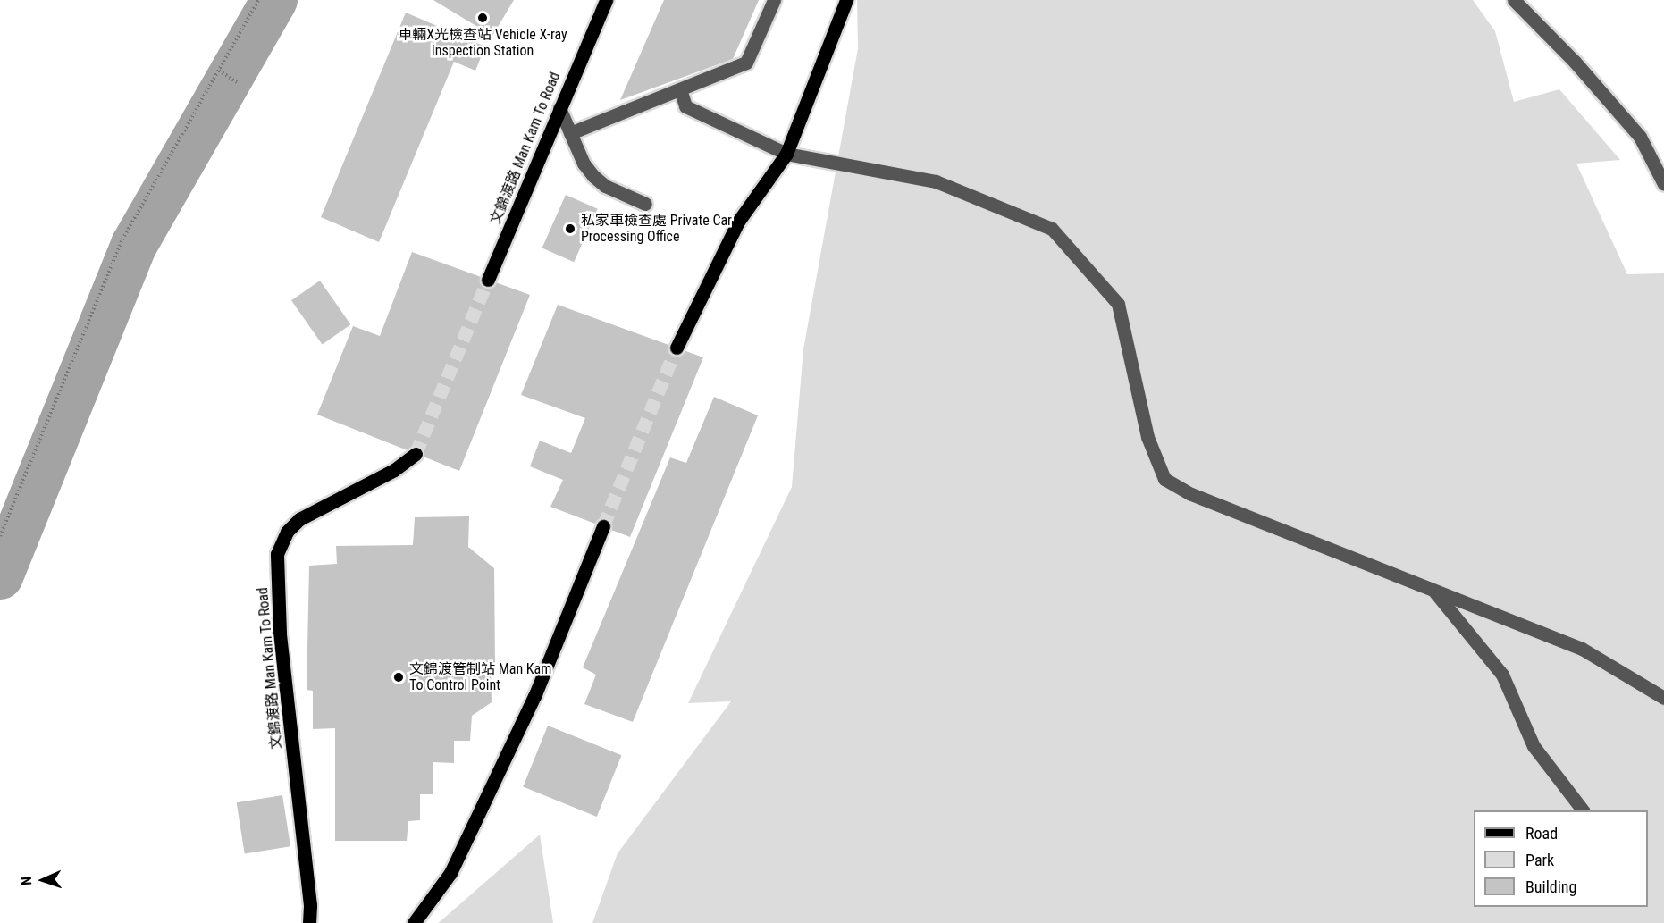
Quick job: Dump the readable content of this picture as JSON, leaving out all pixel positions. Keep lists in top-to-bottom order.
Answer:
{
  "streets": {
    "main road": ["文錦渡路 Man Kam To Road"]
  },
  "places": ["車輛X光檢查站 Vehicle X-ray Inspection Station", "私家車檢查處 Private Car Processing Office", "文錦渡管制站 Man Kam To Control Point"],
  "legend": ["Road", "Park", "Building"],
  "north": "left"
}
